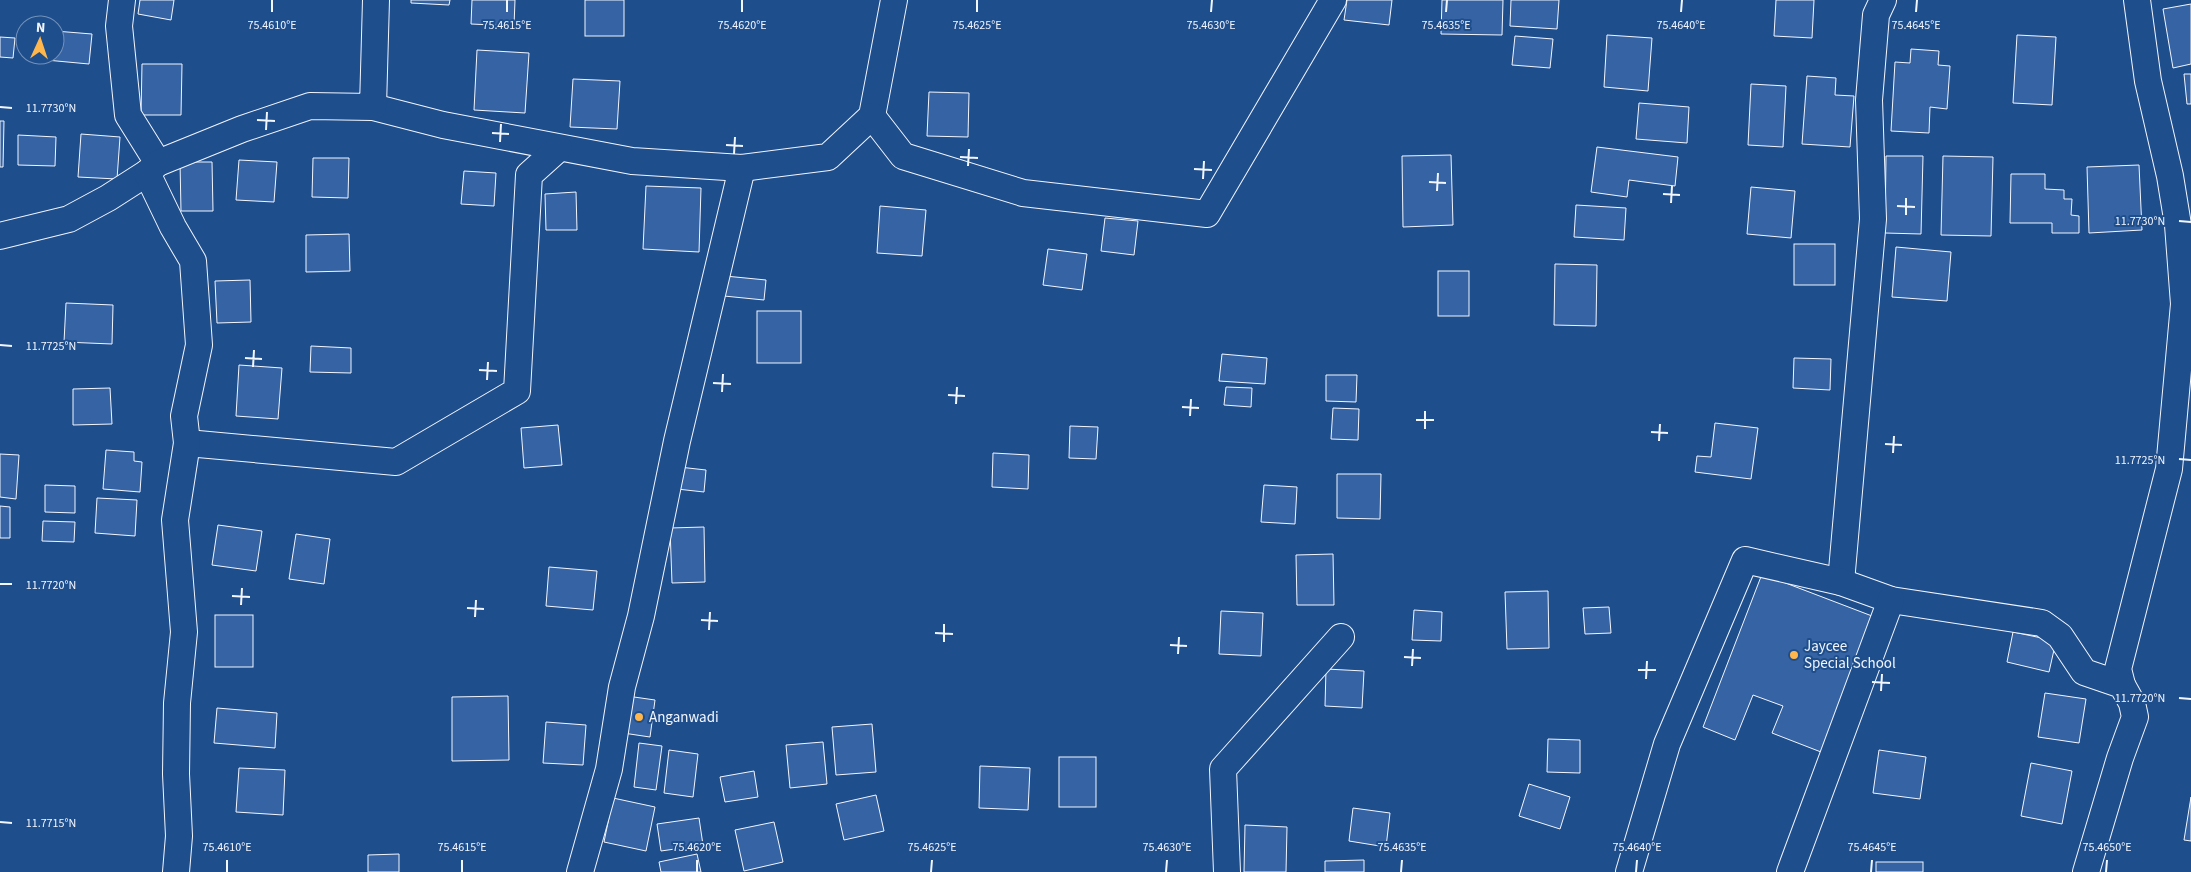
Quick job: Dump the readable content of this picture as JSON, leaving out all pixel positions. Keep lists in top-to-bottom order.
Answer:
{
  "places": ["Jaycee Special School", "Anganwadi"],
  "north": "top",
  "coordinates": [
    "75.4610°E",
    "75.4615°E",
    "75.4620°E",
    "75.4625°E",
    "75.4630°E",
    "75.4635°E",
    "75.4640°E",
    "75.4645°E",
    "11.7730°N",
    "11.7725°N",
    "11.7720°N",
    "11.7715°N",
    "75.4650°E"
  ]
}
